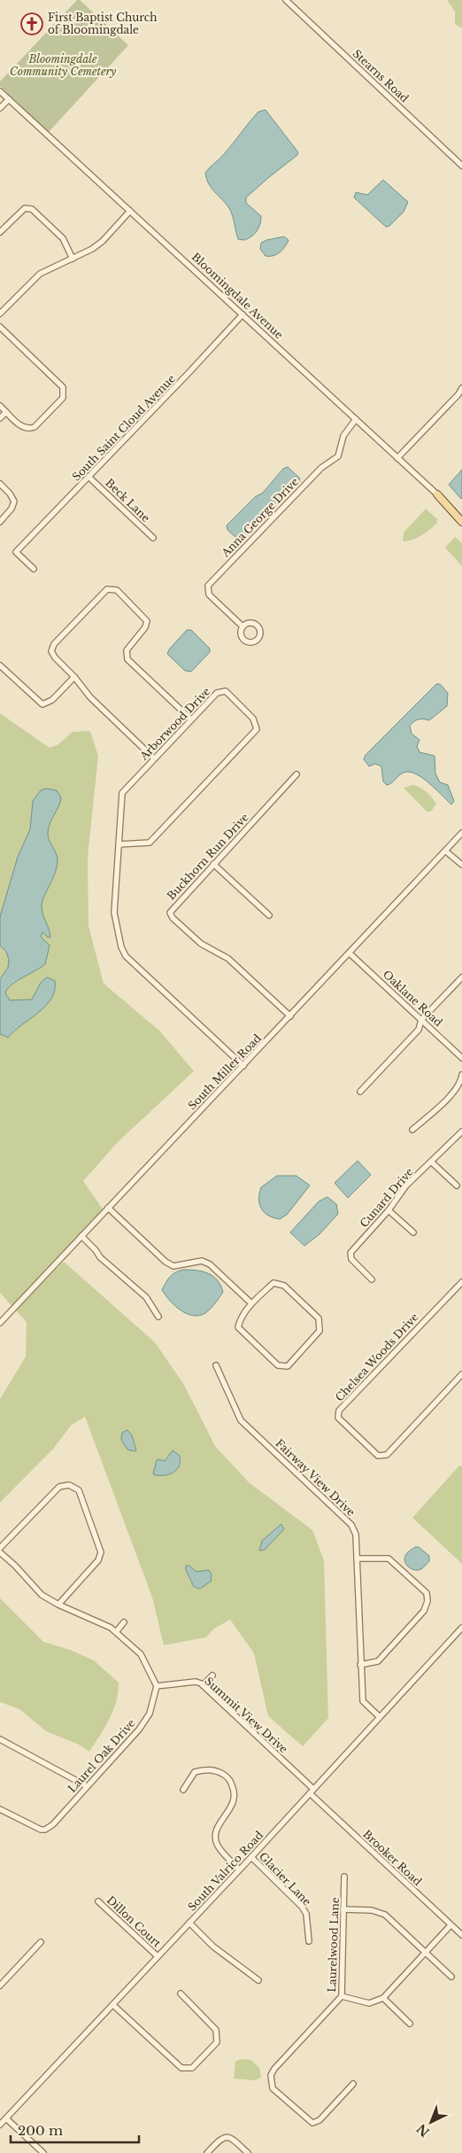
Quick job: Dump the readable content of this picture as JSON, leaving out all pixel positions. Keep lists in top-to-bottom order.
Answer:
{
  "streets": {
    "main road": ["Bloomingdale Avenue"],
    "street": [
      "Stearns Road",
      "South Saint Cloud Avenue",
      "Beck Lane",
      "Anna George Drive",
      "Arborwood Drive",
      "Buckhorn Run Drive",
      "Oaklane Road",
      "South Miller Road",
      "Cunard Drive",
      "Chelsea Woods Drive",
      "Fairway View Drive",
      "Summit View Drive",
      "Laurel Oak Drive",
      "Brooker Road",
      "South Valrico Road",
      "Glacier Lane",
      "Dillon Court",
      "Laurelwood Lane"
    ]
  },
  "crossings": [
    ["Bloomingdale Avenue", "South Saint Cloud Avenue"],
    ["Bloomingdale Avenue", "Anna George Drive"],
    ["South Saint Cloud Avenue", "Beck Lane"],
    ["Arborwood Drive", "South Miller Road"],
    ["Buckhorn Run Drive", "South Miller Road"],
    ["Oaklane Road", "South Miller Road"],
    ["Fairway View Drive", "South Valrico Road"],
    ["Summit View Drive", "Laurel Oak Drive"],
    ["Summit View Drive", "Brooker Road"],
    ["Summit View Drive", "South Valrico Road"],
    ["Brooker Road", "South Valrico Road"],
    ["South Valrico Road", "Glacier Lane"],
    ["South Valrico Road", "Dillon Court"]
  ],
  "parks": ["Bloomingdale Community Cemetery"],
  "places": {
    "church": ["First Baptist Church of Bloomingdale"]
  },
  "scale_bar": "200 m",
  "north": "bottom left"
}
